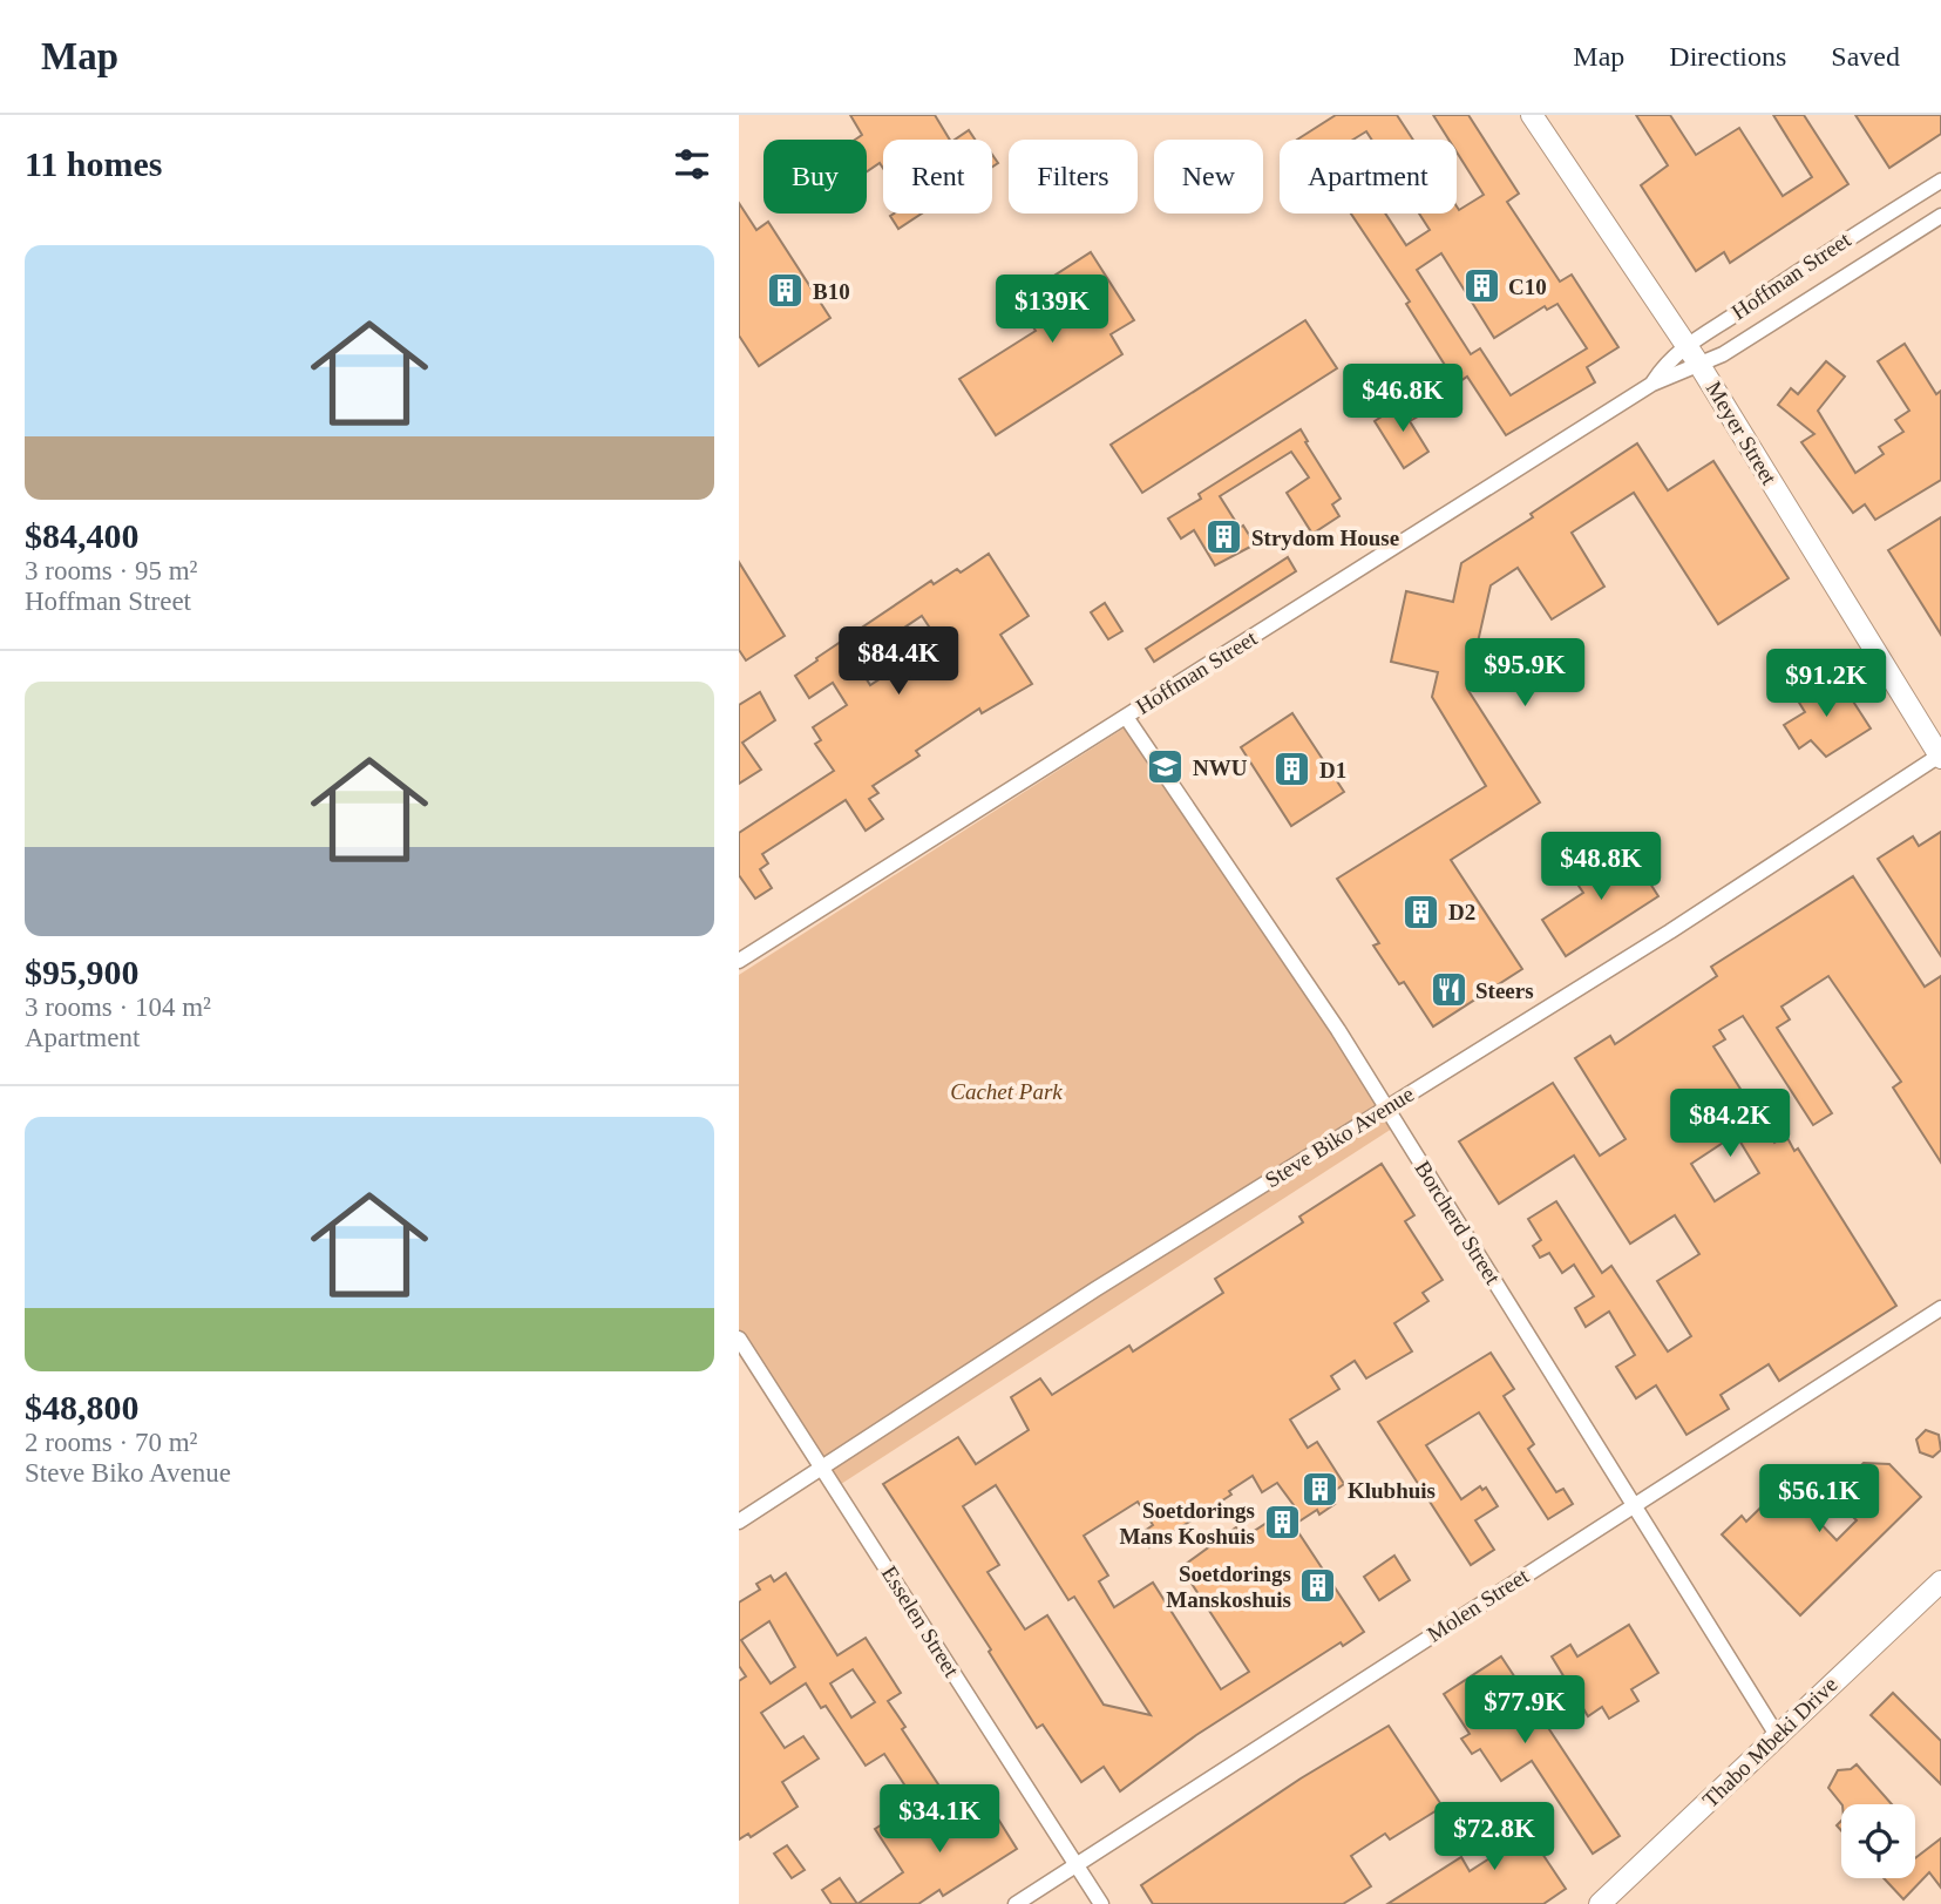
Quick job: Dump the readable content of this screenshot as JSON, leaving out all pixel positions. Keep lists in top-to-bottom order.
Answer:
{
  "streets": {
    "street": [
      "Hoffman Street",
      "Meyer Street",
      "Steve Biko Avenue",
      "Borcherd Street",
      "Molen Street",
      "Esselen Street",
      "Thabo Mbeki Drive"
    ]
  },
  "crossings": [
    ["Hoffman Street", "Meyer Street"],
    ["Hoffman Street", "Borcherd Street"],
    ["Meyer Street", "Steve Biko Avenue"],
    ["Steve Biko Avenue", "Borcherd Street"],
    ["Steve Biko Avenue", "Esselen Street"],
    ["Borcherd Street", "Molen Street"],
    ["Borcherd Street", "Thabo Mbeki Drive"],
    ["Molen Street", "Esselen Street"]
  ],
  "parks": ["Cachet Park"],
  "places": {
    "building": [
      "C10",
      "B10",
      "Strydom House",
      "D1",
      "D2",
      "Klubhuis",
      "Soetdorings Mans Koshuis",
      "Soetdorings Manskoshuis"
    ],
    "school or university": ["NWU"],
    "restaurant": ["Steers"]
  },
  "page": {
    "header": "Map",
    "nav": ["Map", "Directions", "Saved"],
    "heading": "11 homes",
    "chip": [
      "Buy",
      "Rent",
      "Filters",
      "New",
      "Apartment"
    ],
    "list": [
      {
        "name": "$84,400",
        "note": "3 rooms · 95 m² · Hoffman Street"
      },
      {
        "name": "$95,900",
        "note": "3 rooms · 104 m² · Apartment"
      },
      {
        "name": "$48,800",
        "note": "2 rooms · 70 m² · Steve Biko Avenue"
      }
    ],
    "price": [
      "$139K",
      "$46.8K",
      "$84.4K",
      "$95.9K",
      "$91.2K",
      "$48.8K",
      "$84.2K",
      "$56.1K",
      "$77.9K",
      "$34.1K",
      "$72.8K"
    ]
  }
}
